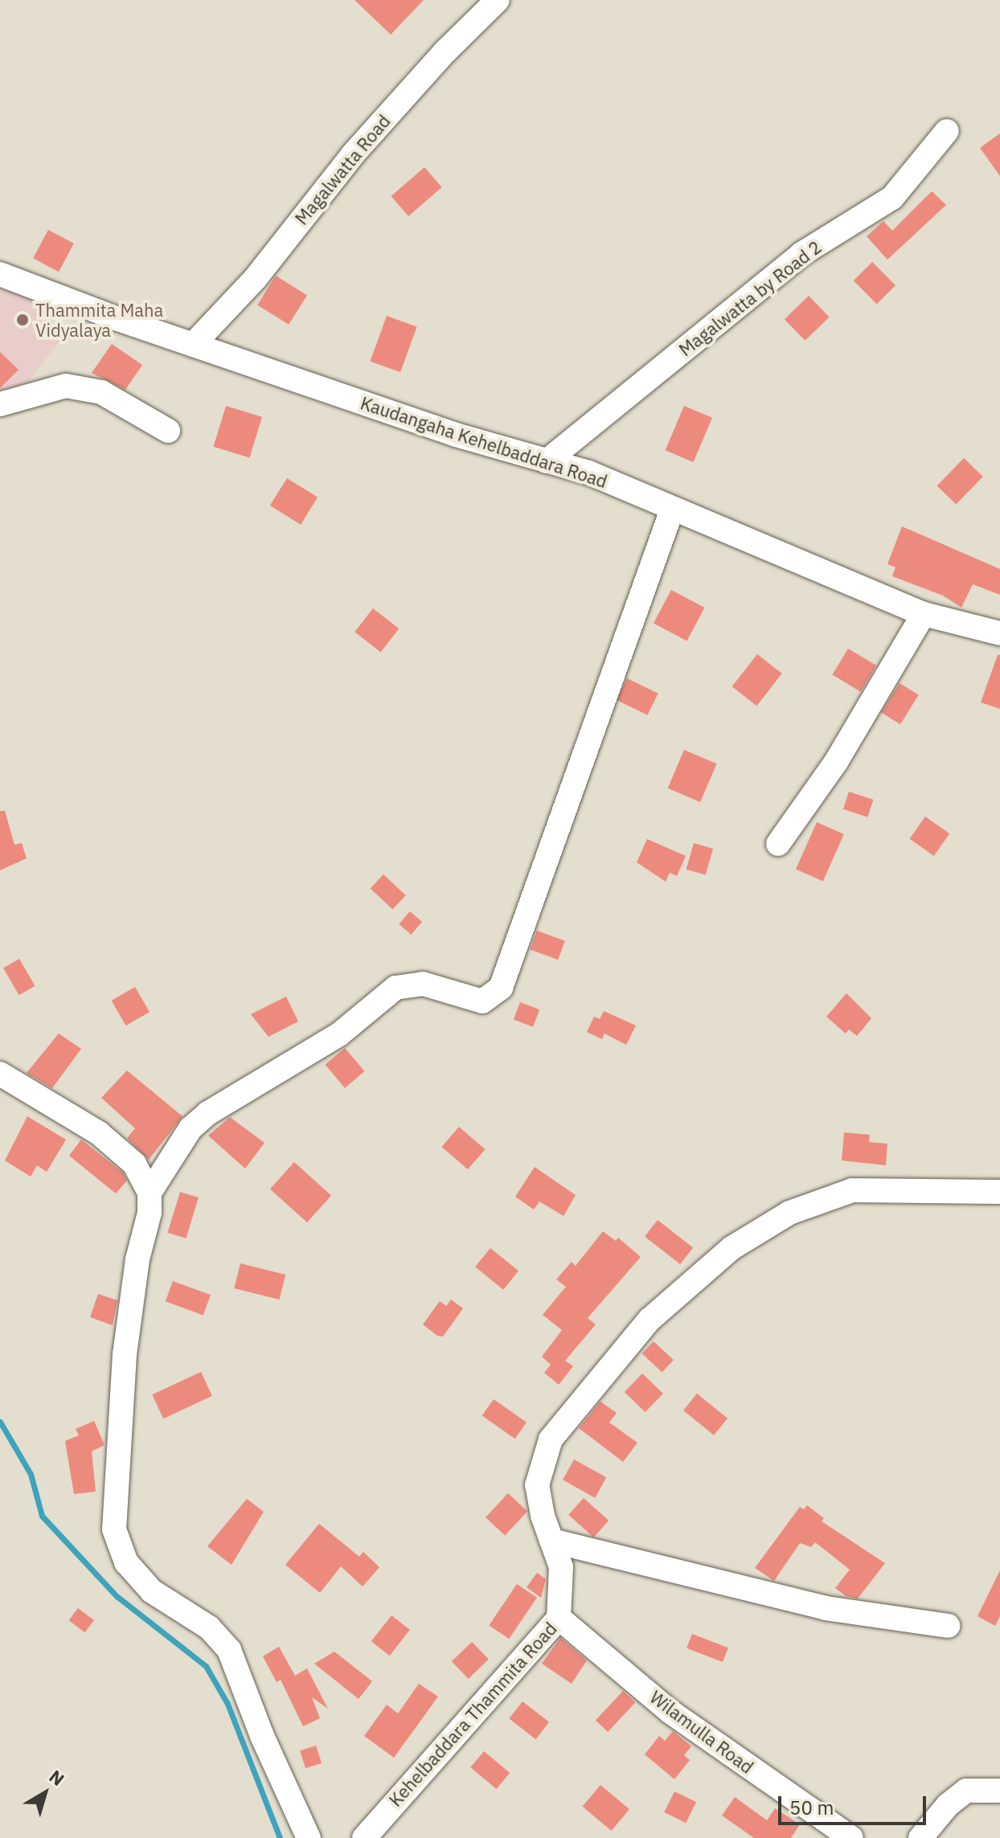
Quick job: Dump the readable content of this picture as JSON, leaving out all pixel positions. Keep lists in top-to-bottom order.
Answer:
{
  "streets": {
    "street": [
      "Magalwatta Road",
      "Magalwatta by Road 2",
      "Kaudangaha Kehelbaddara Road",
      "Kehelbaddara Thammita Road",
      "Wilamulla Road"
    ]
  },
  "crossings": [
    ["Magalwatta Road", "Kaudangaha Kehelbaddara Road"],
    ["Magalwatta by Road 2", "Kaudangaha Kehelbaddara Road"],
    ["Kehelbaddara Thammita Road", "Wilamulla Road"]
  ],
  "places": ["Thammita Maha Vidyalaya"],
  "scale_bar": "50 m",
  "north": "top right"
}
